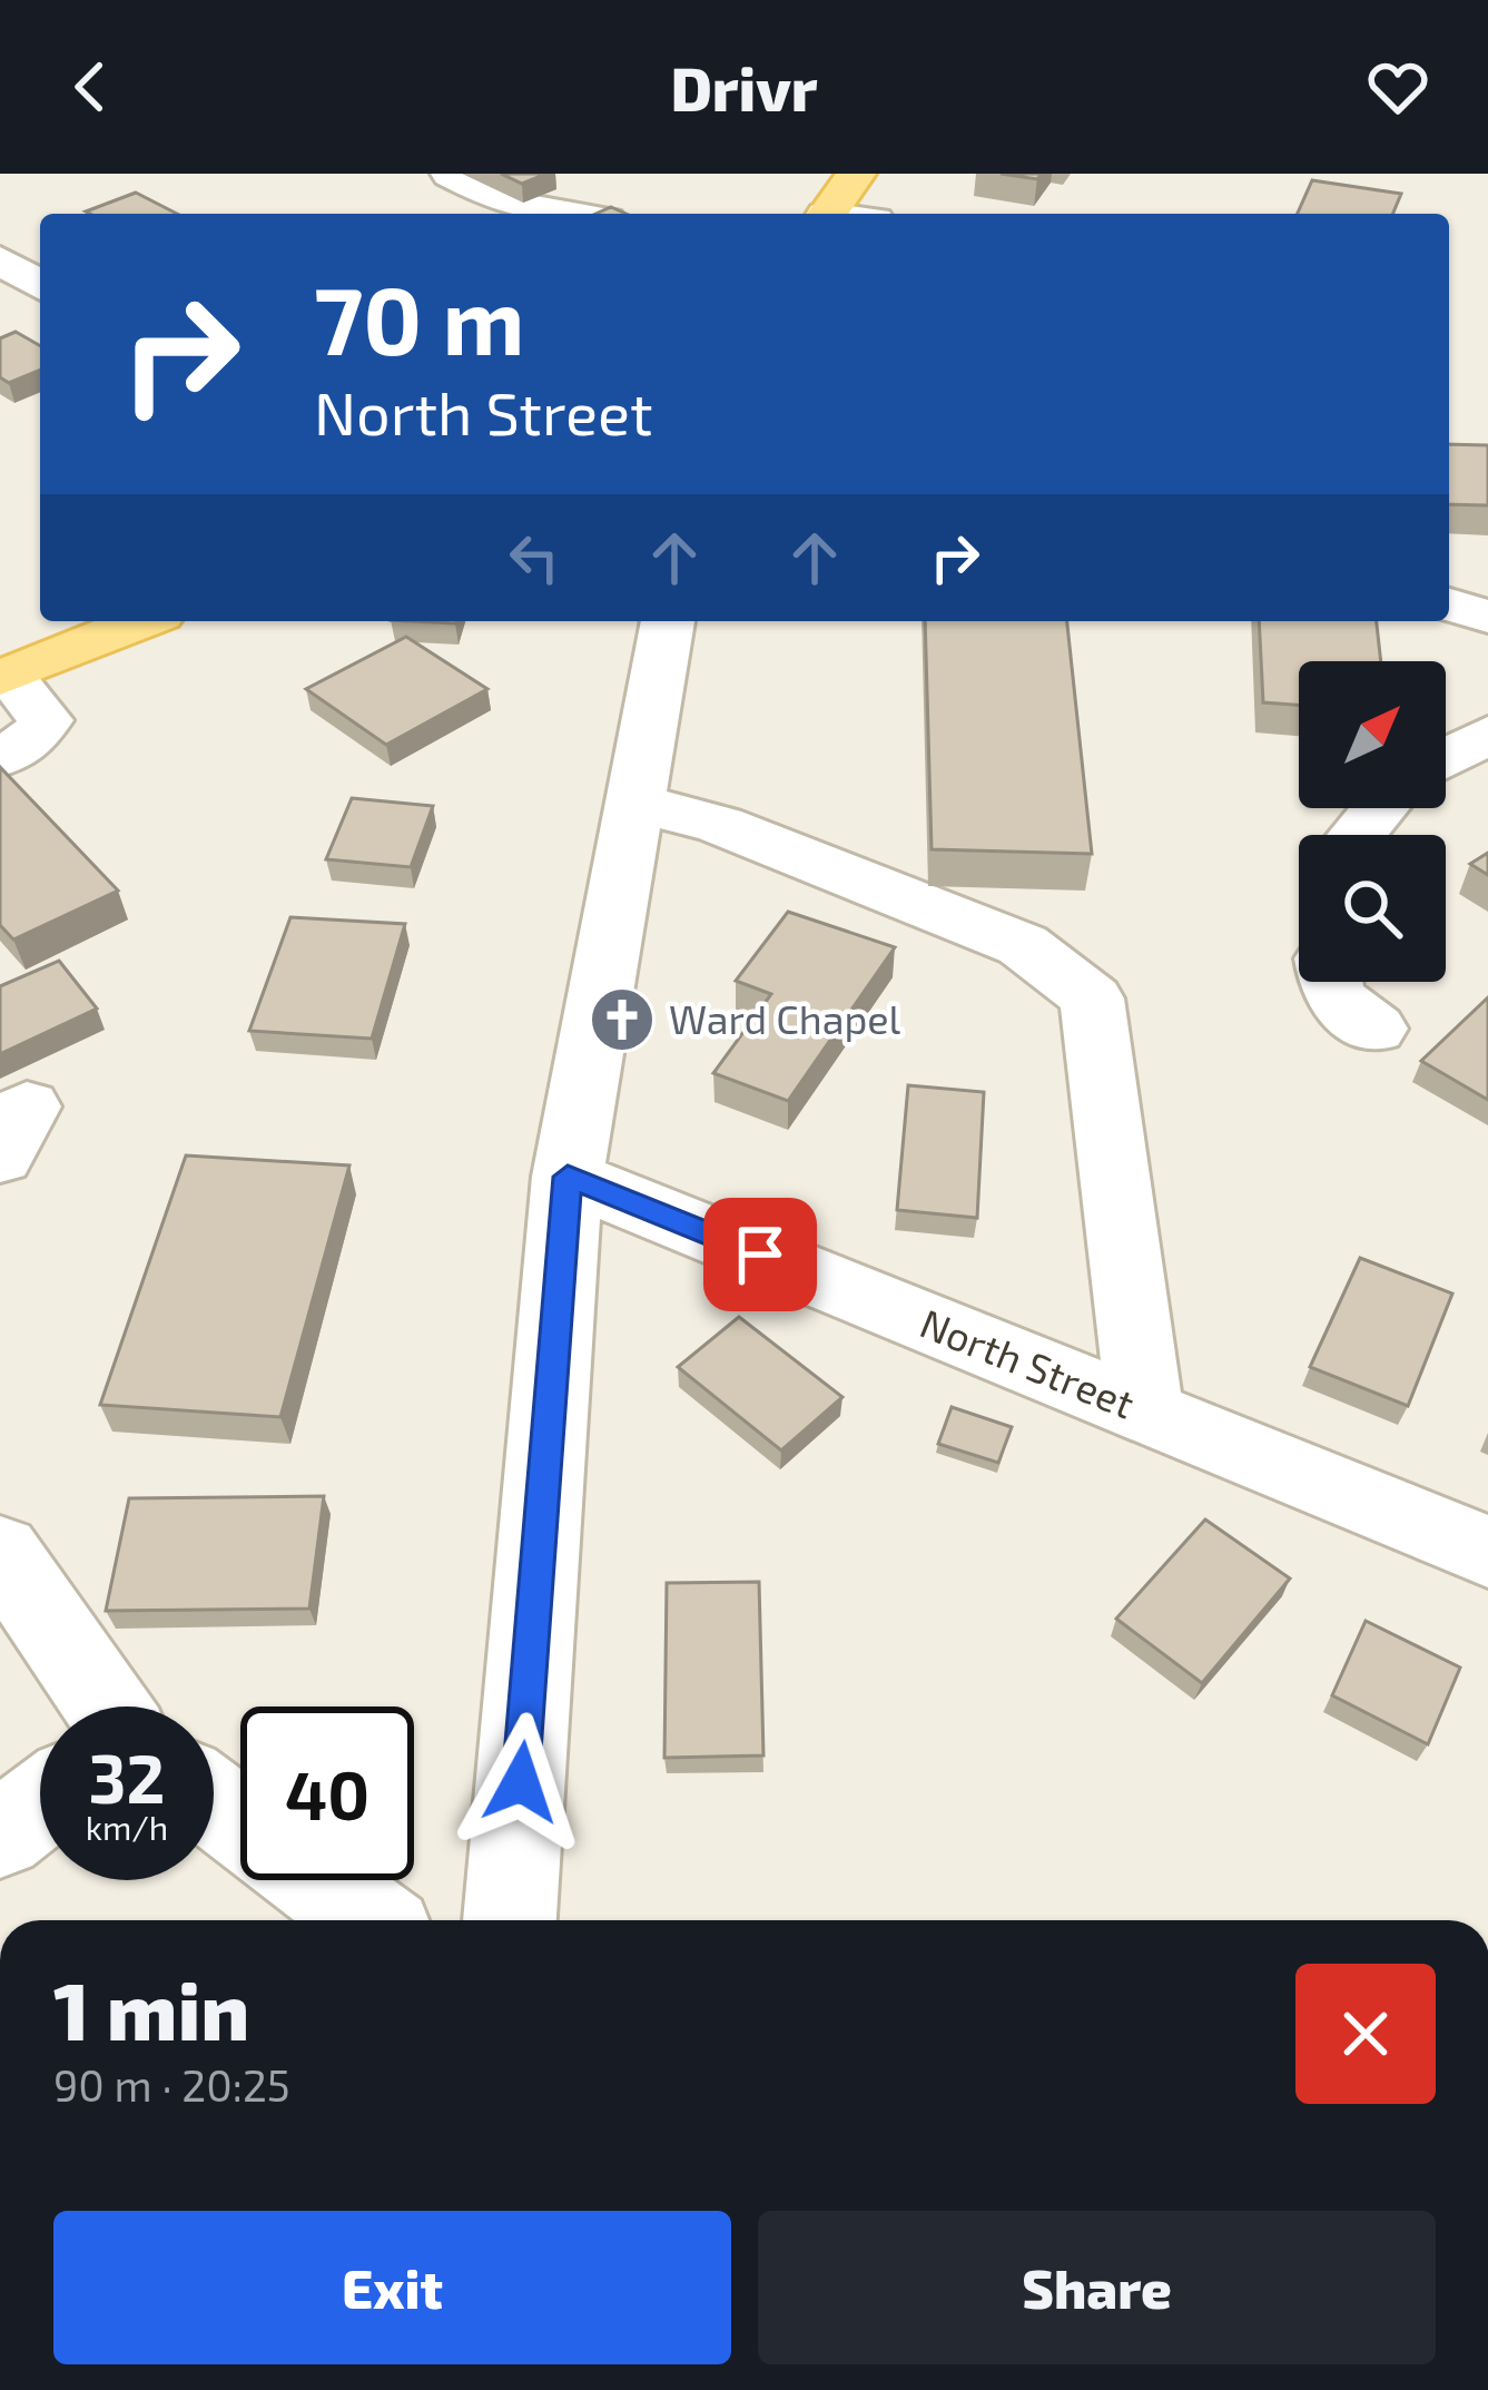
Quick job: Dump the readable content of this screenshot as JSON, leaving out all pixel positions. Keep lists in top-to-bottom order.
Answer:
{
  "streets": {
    "street": ["North Street"]
  },
  "places": {
    "church": ["Ward Chapel"]
  },
  "north": "top right",
  "page": {
    "header": "Drivr",
    "turn": ["70 m", "North Street"],
    "speed": "32 km/h",
    "limit": "40",
    "heading": ["1 min", "90 m · 20:25"],
    "buttons": ["Exit", "Share"]
  }
}
